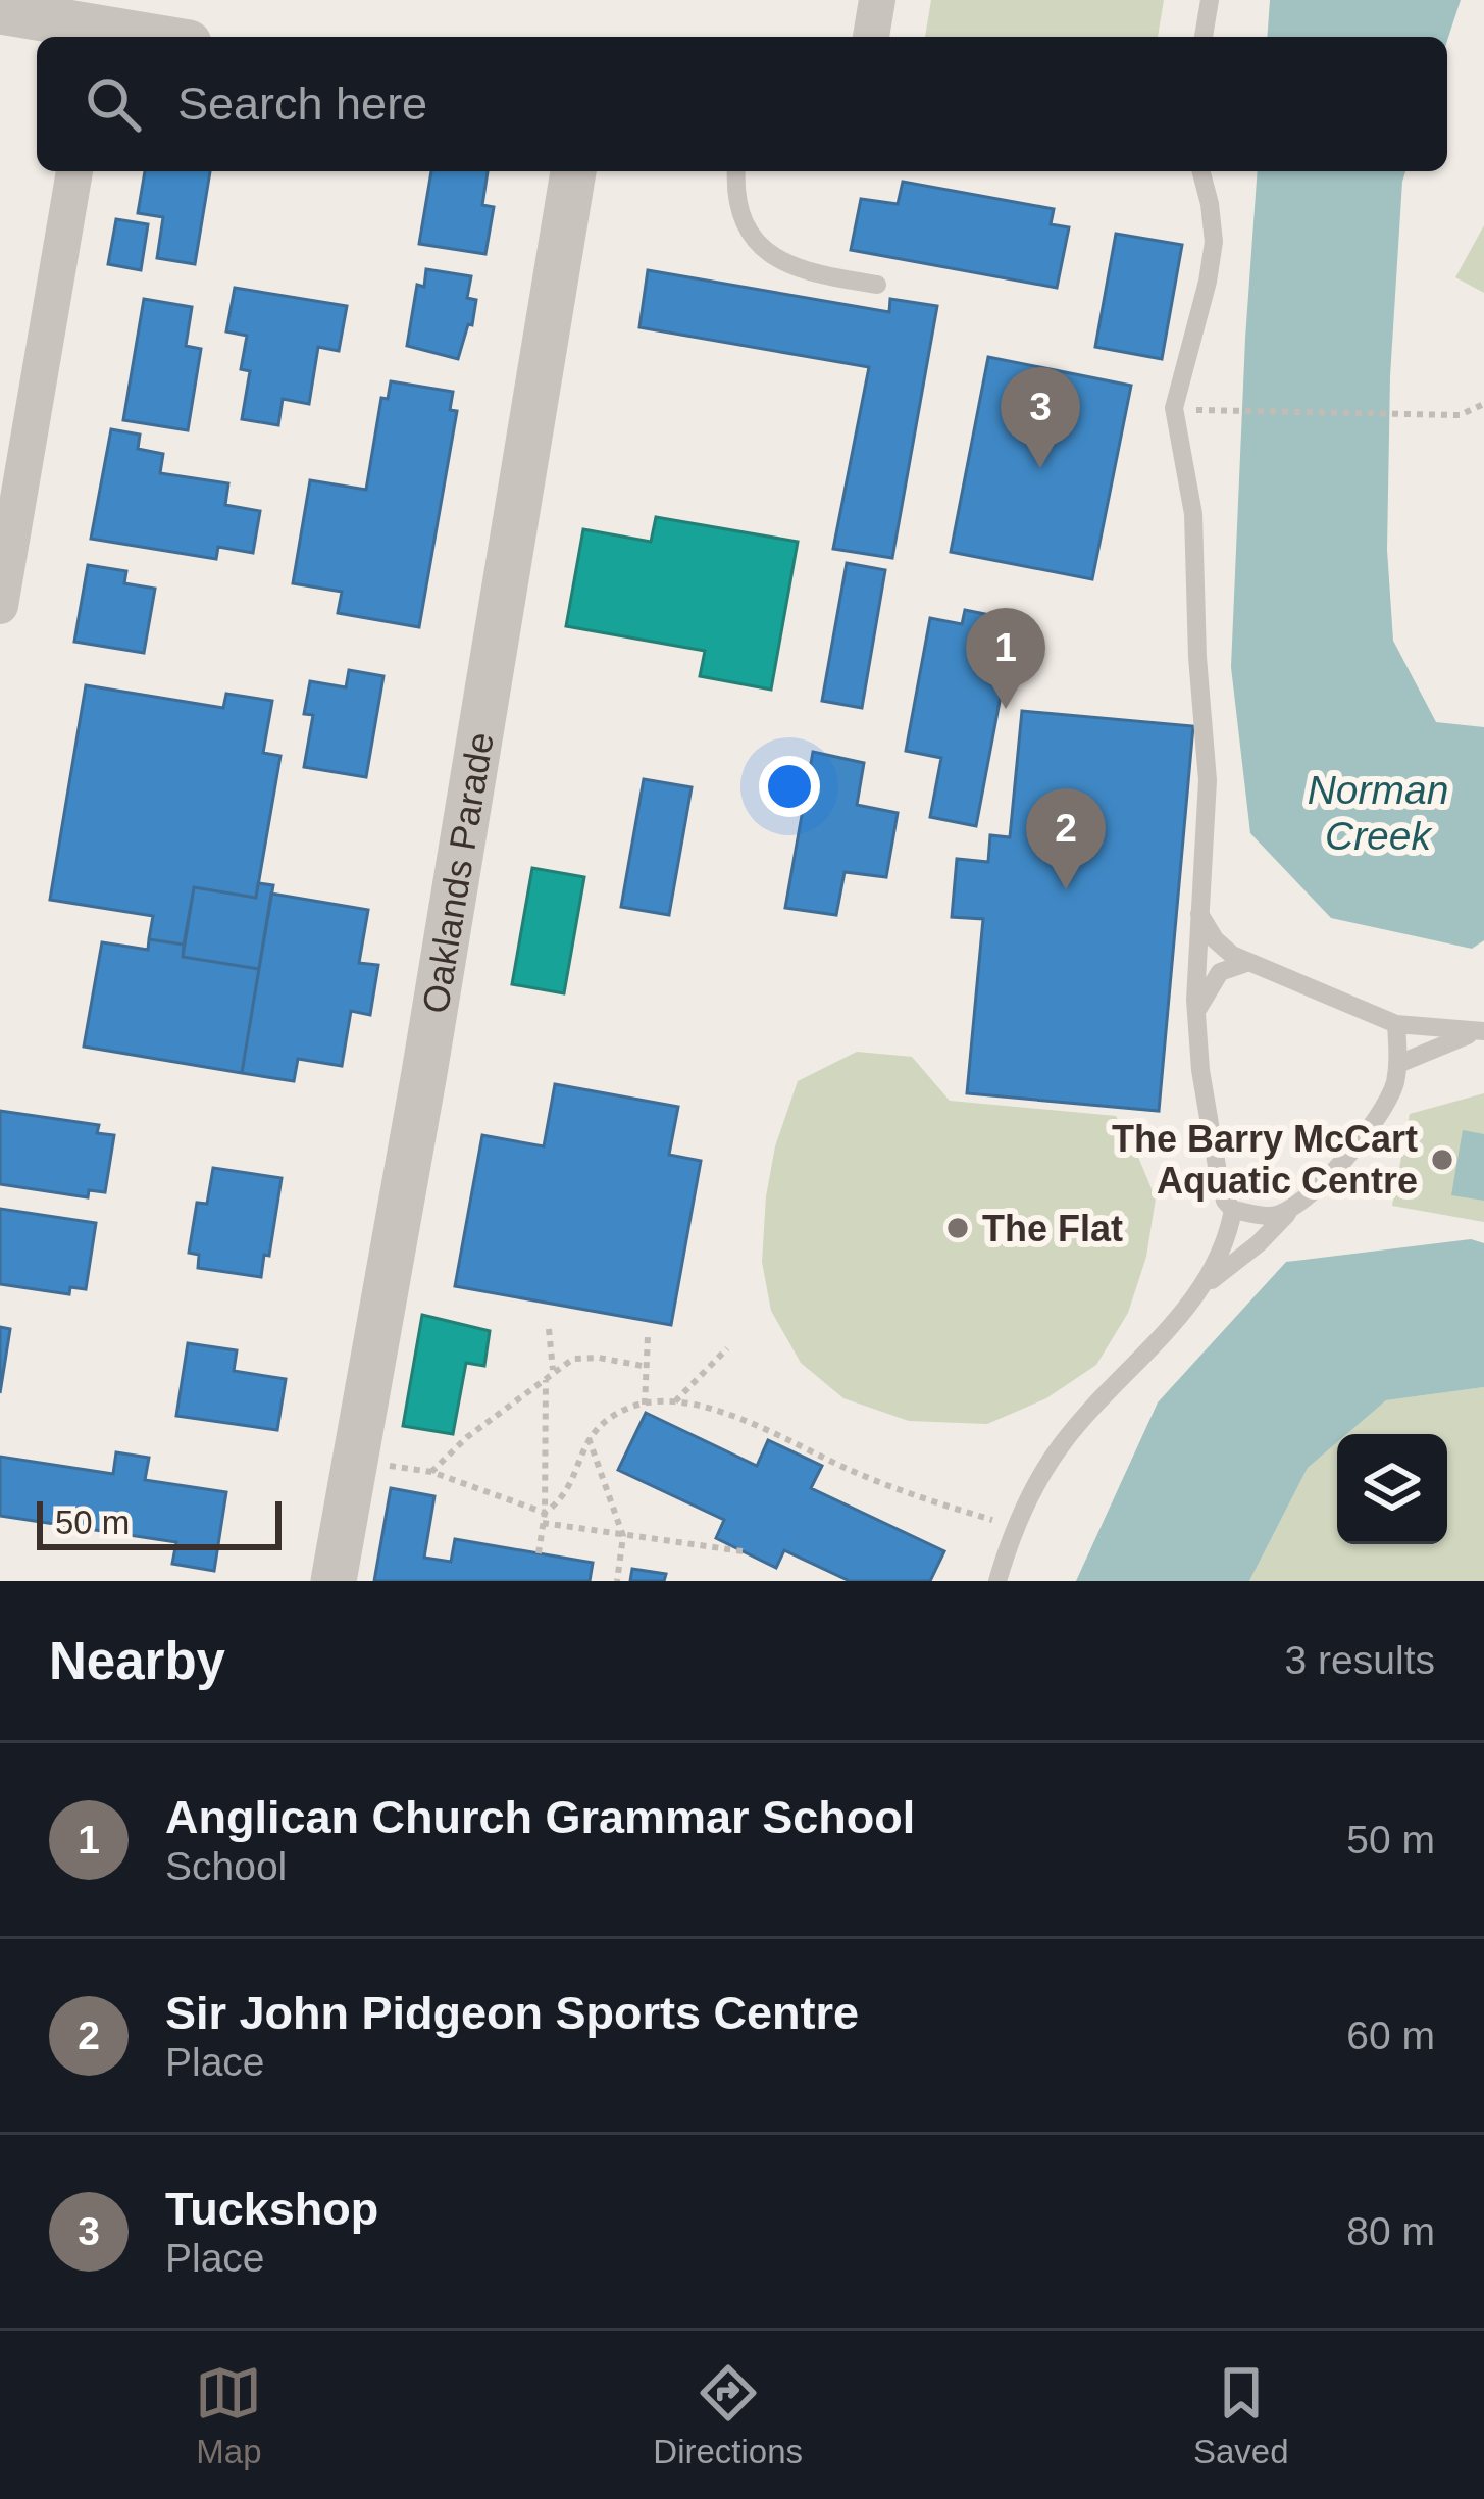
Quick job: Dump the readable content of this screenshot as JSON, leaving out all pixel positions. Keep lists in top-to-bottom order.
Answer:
{
  "streets": {
    "street": ["Oaklands Parade"]
  },
  "water": ["Norman Creek"],
  "places": ["The Barry McCart Aquatic Centre", "The Flat"],
  "scale_bar": "50 m",
  "page": {
    "search": "Search here",
    "pins": ["3", "1", "2"],
    "scale": "50 m",
    "heading": ["Nearby", "3 results"],
    "list": [
      {
        "mark": "1",
        "name": "Anglican Church Grammar School",
        "note": "School",
        "value": "50 m"
      },
      {
        "mark": "2",
        "name": "Sir John Pidgeon Sports Centre",
        "note": "Place",
        "value": "60 m"
      },
      {
        "mark": "3",
        "name": "Tuckshop",
        "note": "Place",
        "value": "80 m"
      }
    ],
    "nav": ["Map", "Directions", "Saved"]
  }
}
